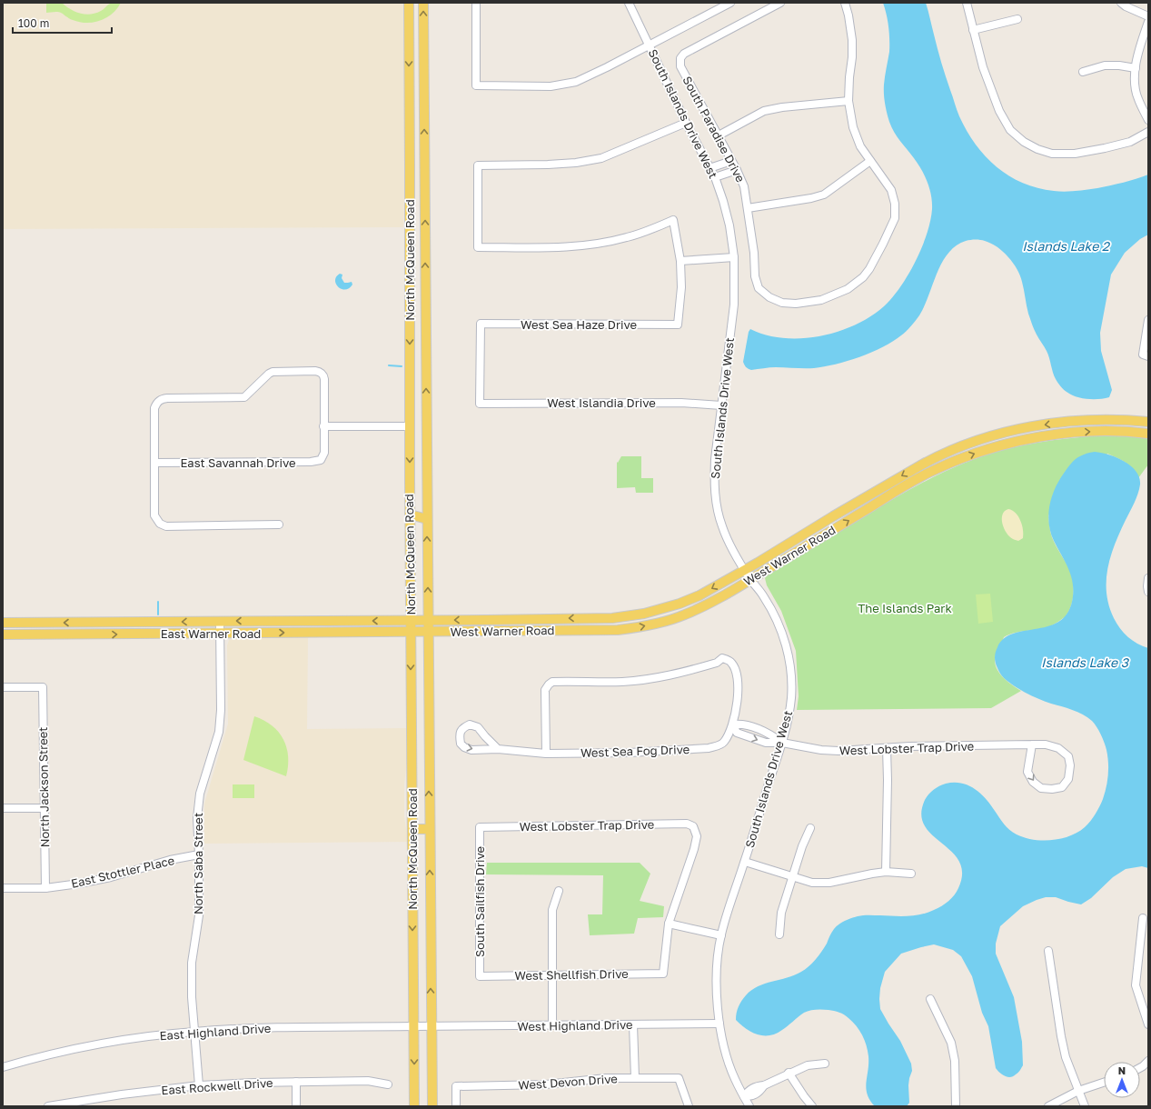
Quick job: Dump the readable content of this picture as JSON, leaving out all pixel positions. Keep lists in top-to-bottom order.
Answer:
{
  "streets": {
    "main road": ["North McQueen Road", "West Warner Road", "East Warner Road"],
    "street": [
      "South Islands Drive West",
      "South Paradise Drive",
      "West Sea Haze Drive",
      "West Islandia Drive",
      "East Savannah Drive",
      "West Lobster Trap Drive",
      "West Sea Fog Drive",
      "North Jackson Street",
      "North Saba Street",
      "East Stottler Place",
      "South Sailfish Drive",
      "West Shellfish Drive",
      "West Highland Drive",
      "East Highland Drive",
      "West Devon Drive",
      "East Rockwell Drive"
    ]
  },
  "crossings": [
    ["South Islands Drive West", "West Islandia Drive"],
    ["South Islands Drive West", "West Warner Road"],
    ["South Islands Drive West", "West Lobster Trap Drive"],
    ["South Islands Drive West", "West Highland Drive"],
    ["North McQueen Road", "West Warner Road"],
    ["North McQueen Road", "East Warner Road"],
    ["North McQueen Road", "West Highland Drive"],
    ["North McQueen Road", "East Highland Drive"],
    ["West Sea Haze Drive", "West Islandia Drive"],
    ["West Warner Road", "East Warner Road"],
    ["East Warner Road", "North Saba Street"],
    ["West Lobster Trap Drive", "South Sailfish Drive"],
    ["West Lobster Trap Drive", "West Shellfish Drive"],
    ["North Jackson Street", "East Stottler Place"],
    ["North Saba Street", "East Stottler Place"],
    ["North Saba Street", "East Highland Drive"],
    ["North Saba Street", "East Rockwell Drive"],
    ["South Sailfish Drive", "West Shellfish Drive"],
    ["West Highland Drive", "East Highland Drive"]
  ],
  "water": ["Islands Lake 2", "Islands Lake 3"],
  "parks": ["The Islands Park"],
  "scale_bar": "100 m",
  "north": "top"
}
